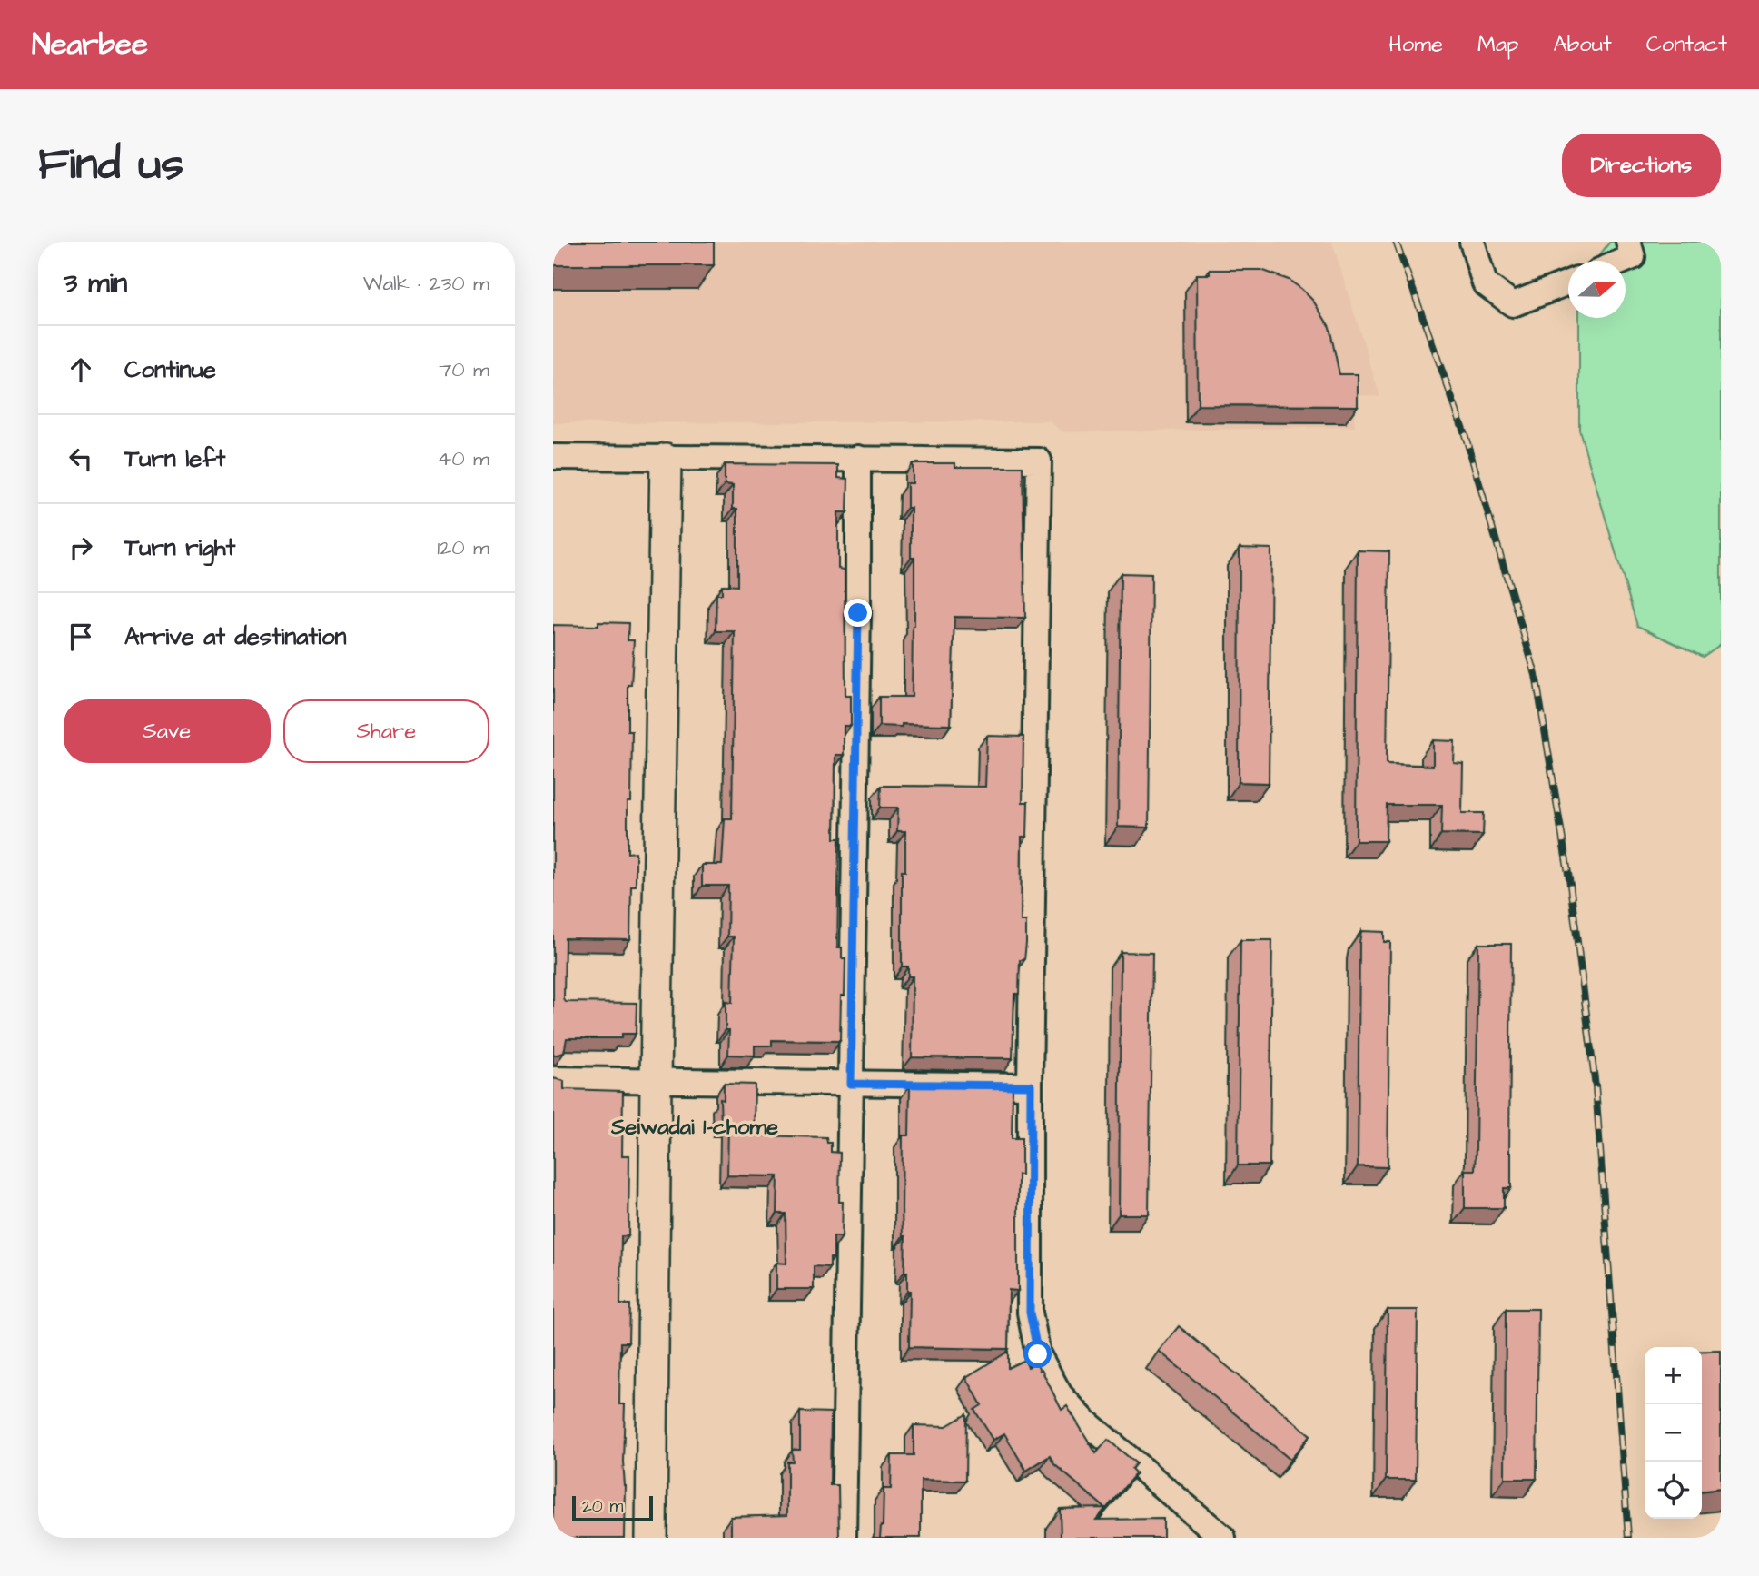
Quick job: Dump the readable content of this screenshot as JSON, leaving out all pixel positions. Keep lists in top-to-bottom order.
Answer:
{
  "districts": ["Seiwadai 1-chome"],
  "scale_bar": "20 m",
  "north": "right",
  "page": {
    "header": "Nearbee",
    "nav": [
      "Home",
      "Map",
      "About",
      "Contact"
    ],
    "buttons": [
      "Directions",
      ["Save", "Share"]
    ],
    "title": "Find us",
    "heading": ["3 min", "Walk · 230 m"],
    "list": [
      ["Continue", "70 m"],
      ["Turn left", "40 m"],
      ["Turn right", "120 m"],
      "Arrive at destination"
    ],
    "map_buttons": ["+", "−"],
    "scale": "20 m"
  }
}
